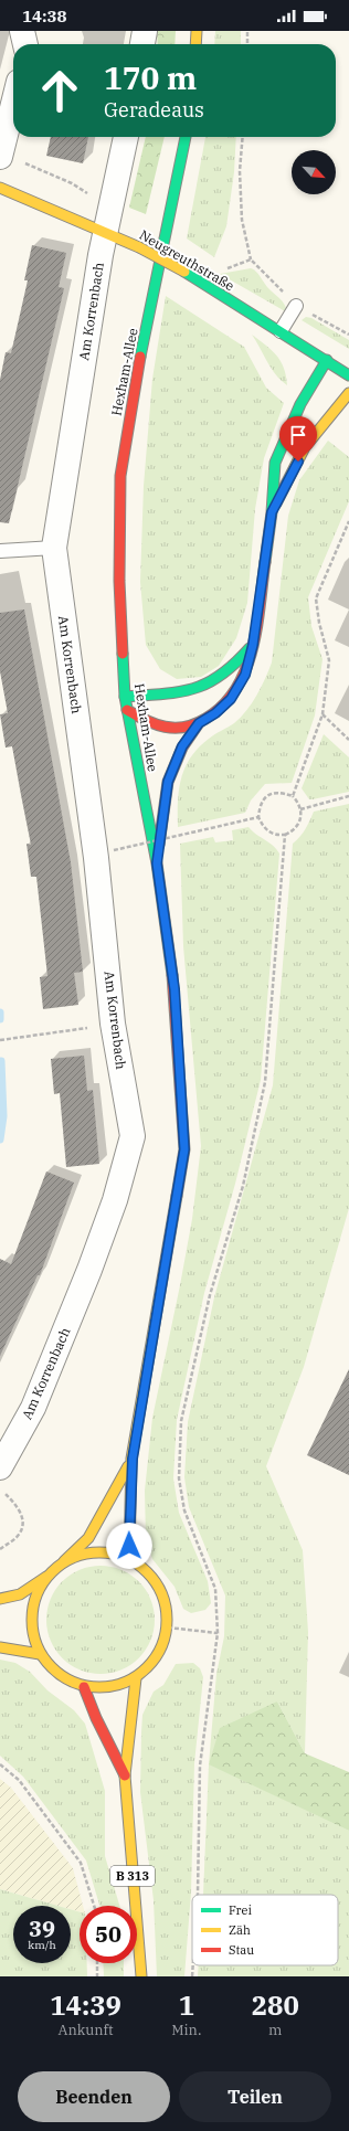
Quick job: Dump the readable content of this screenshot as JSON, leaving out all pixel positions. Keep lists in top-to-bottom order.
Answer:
{
  "streets": {
    "main road": ["Neugreuthstraße", "Hexham-Allee", "B 313"],
    "street": ["Am Korrenbach"]
  },
  "crossings": [
    ["Neugreuthstraße", "Am Korrenbach"],
    ["Hexham-Allee", "B 313"]
  ],
  "legend": ["Frei", "Zäh", "Stau"],
  "north": "bottom right",
  "page": {
    "status": "14:38",
    "turn": ["170 m", "Geradeaus"],
    "speed": "39 km/h",
    "limit": "50",
    "eta": [
      "14:39",
      "Ankunft",
      "1",
      "Min.",
      "280",
      "m"
    ],
    "buttons": ["Beenden", "Teilen"]
  }
}
